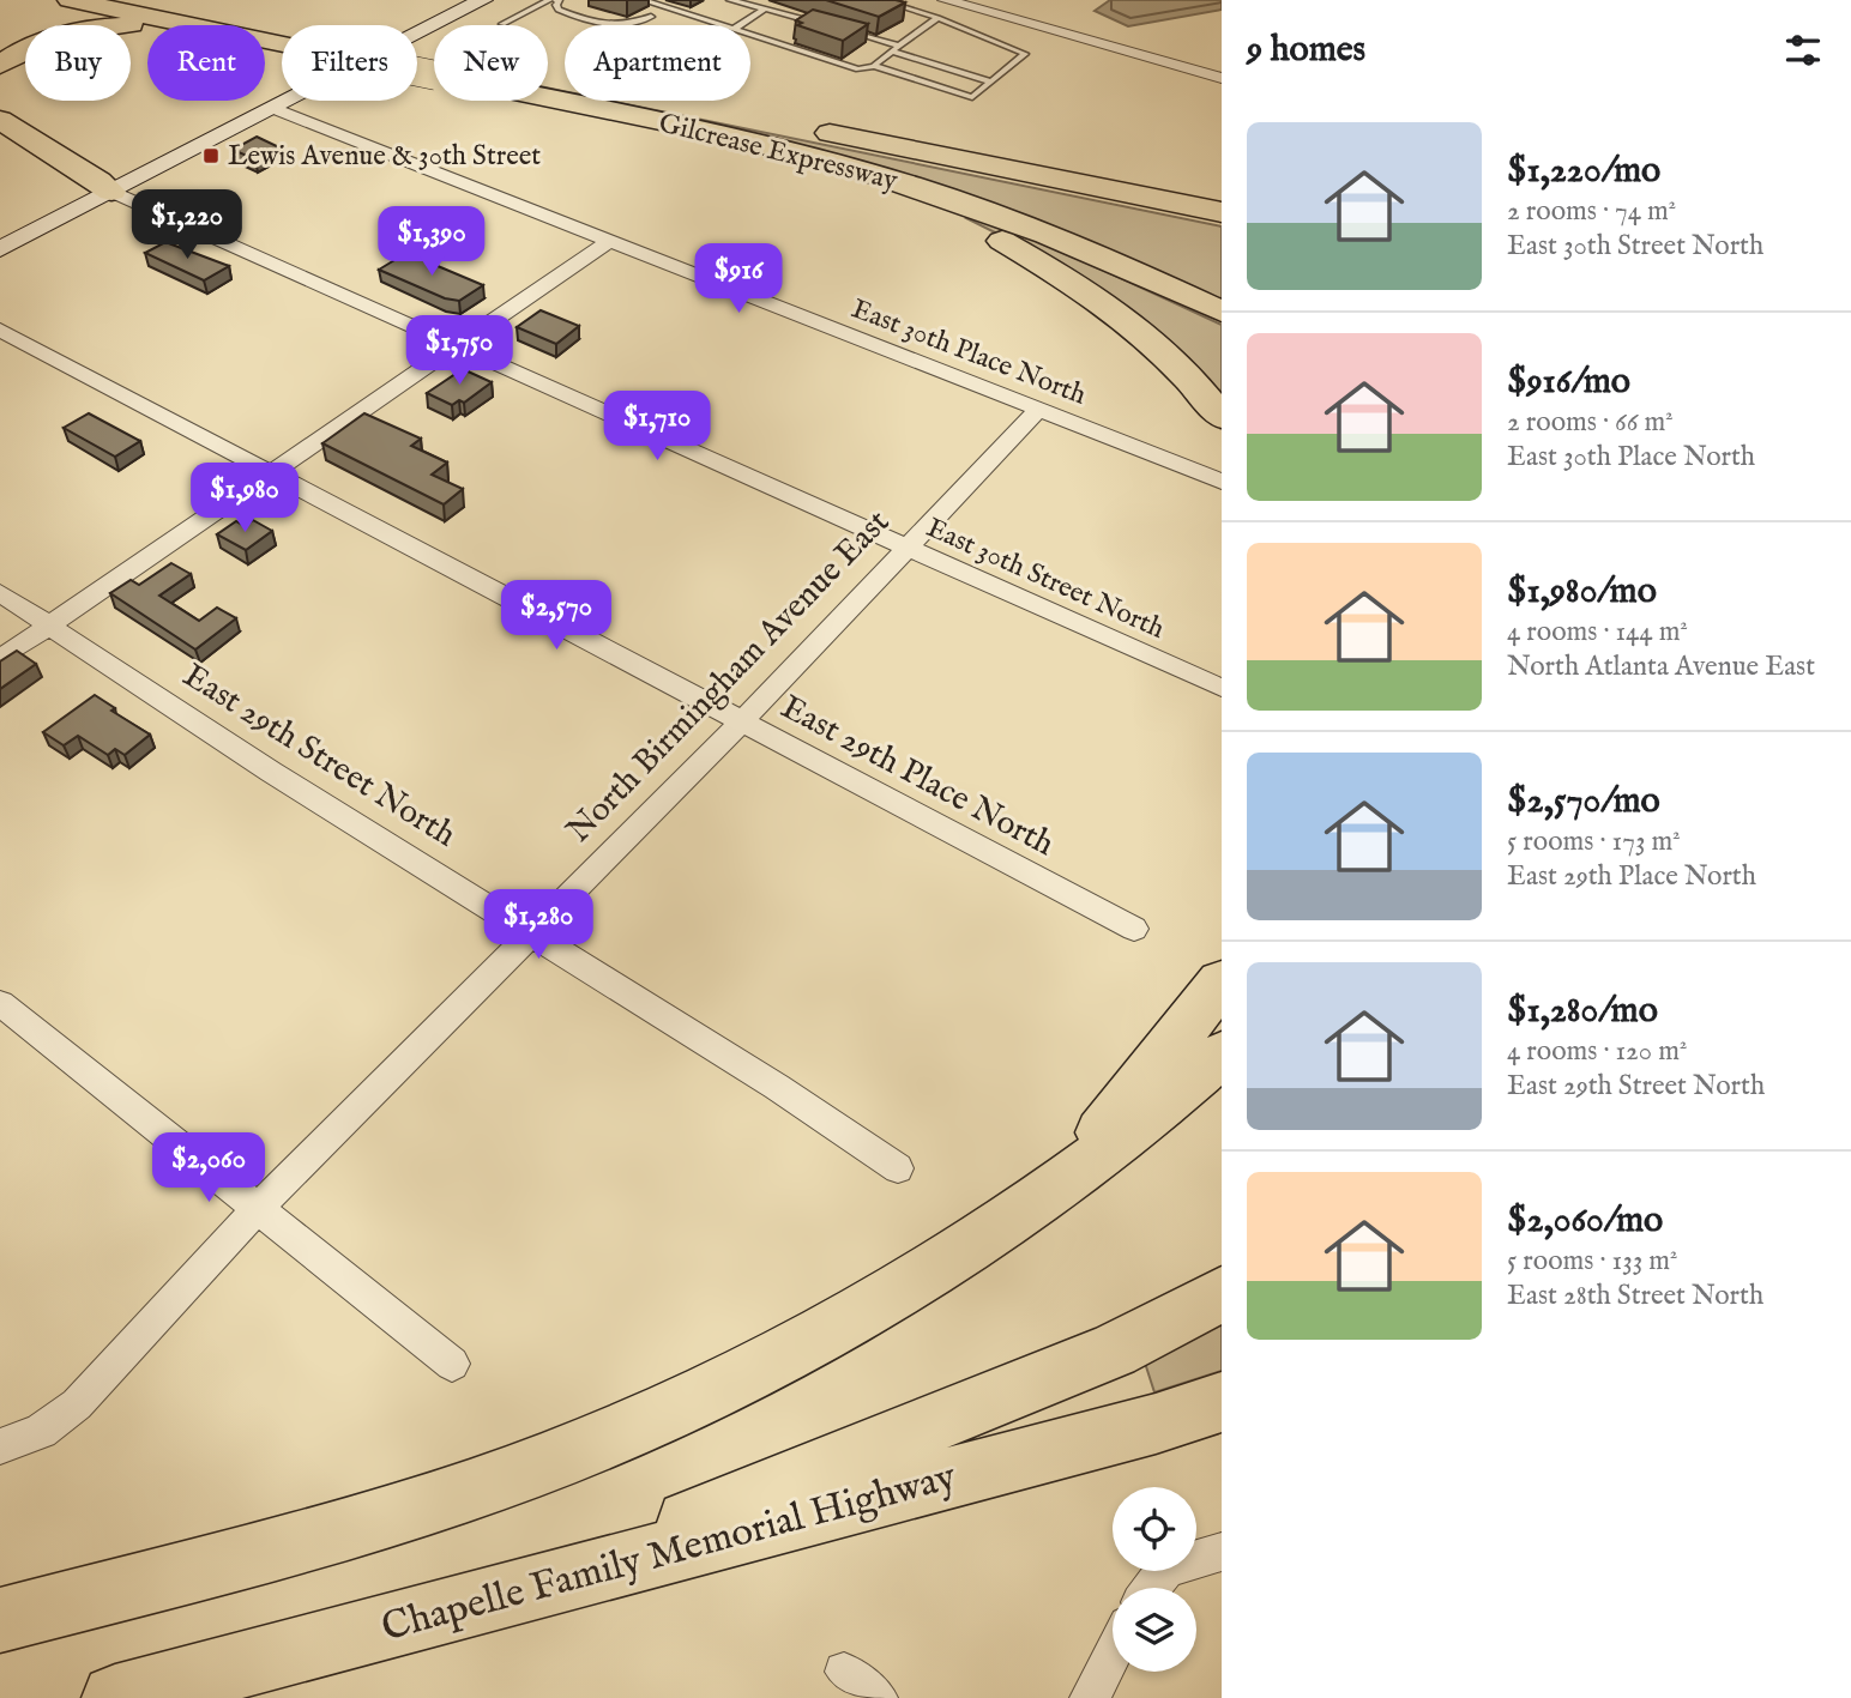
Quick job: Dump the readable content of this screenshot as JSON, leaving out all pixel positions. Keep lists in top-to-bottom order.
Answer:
{
  "streets": {
    "highway": ["Gilcrease Expressway", "Chapelle Family Memorial Highway"],
    "street": [
      "East 30th Place North",
      "East 30th Street North",
      "North Birmingham Avenue East",
      "East 29th Street North",
      "East 29th Place North"
    ]
  },
  "crossings": [
    ["East 30th Place North", "North Birmingham Avenue East"],
    ["East 30th Street North", "North Birmingham Avenue East"],
    ["North Birmingham Avenue East", "East 29th Street North"],
    ["North Birmingham Avenue East", "East 29th Place North"]
  ],
  "places": {
    "transit": ["Lewis Avenue & 30th Street"]
  },
  "page": {
    "heading": "9 homes",
    "chip": [
      "Buy",
      "Rent",
      "Filters",
      "New",
      "Apartment"
    ],
    "list": [
      {
        "name": "$1,220/mo",
        "note": "2 rooms · 74 m² · East 30th Street North"
      },
      {
        "name": "$916/mo",
        "note": "2 rooms · 66 m² · East 30th Place North"
      },
      {
        "name": "$1,980/mo",
        "note": "4 rooms · 144 m² · North Atlanta Avenue East"
      },
      {
        "name": "$2,570/mo",
        "note": "5 rooms · 173 m² · East 29th Place North"
      },
      {
        "name": "$1,280/mo",
        "note": "4 rooms · 120 m² · East 29th Street North"
      },
      {
        "name": "$2,060/mo",
        "note": "5 rooms · 133 m² · East 28th Street North"
      }
    ],
    "price": [
      "$1,220",
      "$1,390",
      "$916",
      "$1,750",
      "$1,710",
      "$1,980",
      "$2,570",
      "$1,280",
      "$2,060"
    ]
  }
}
